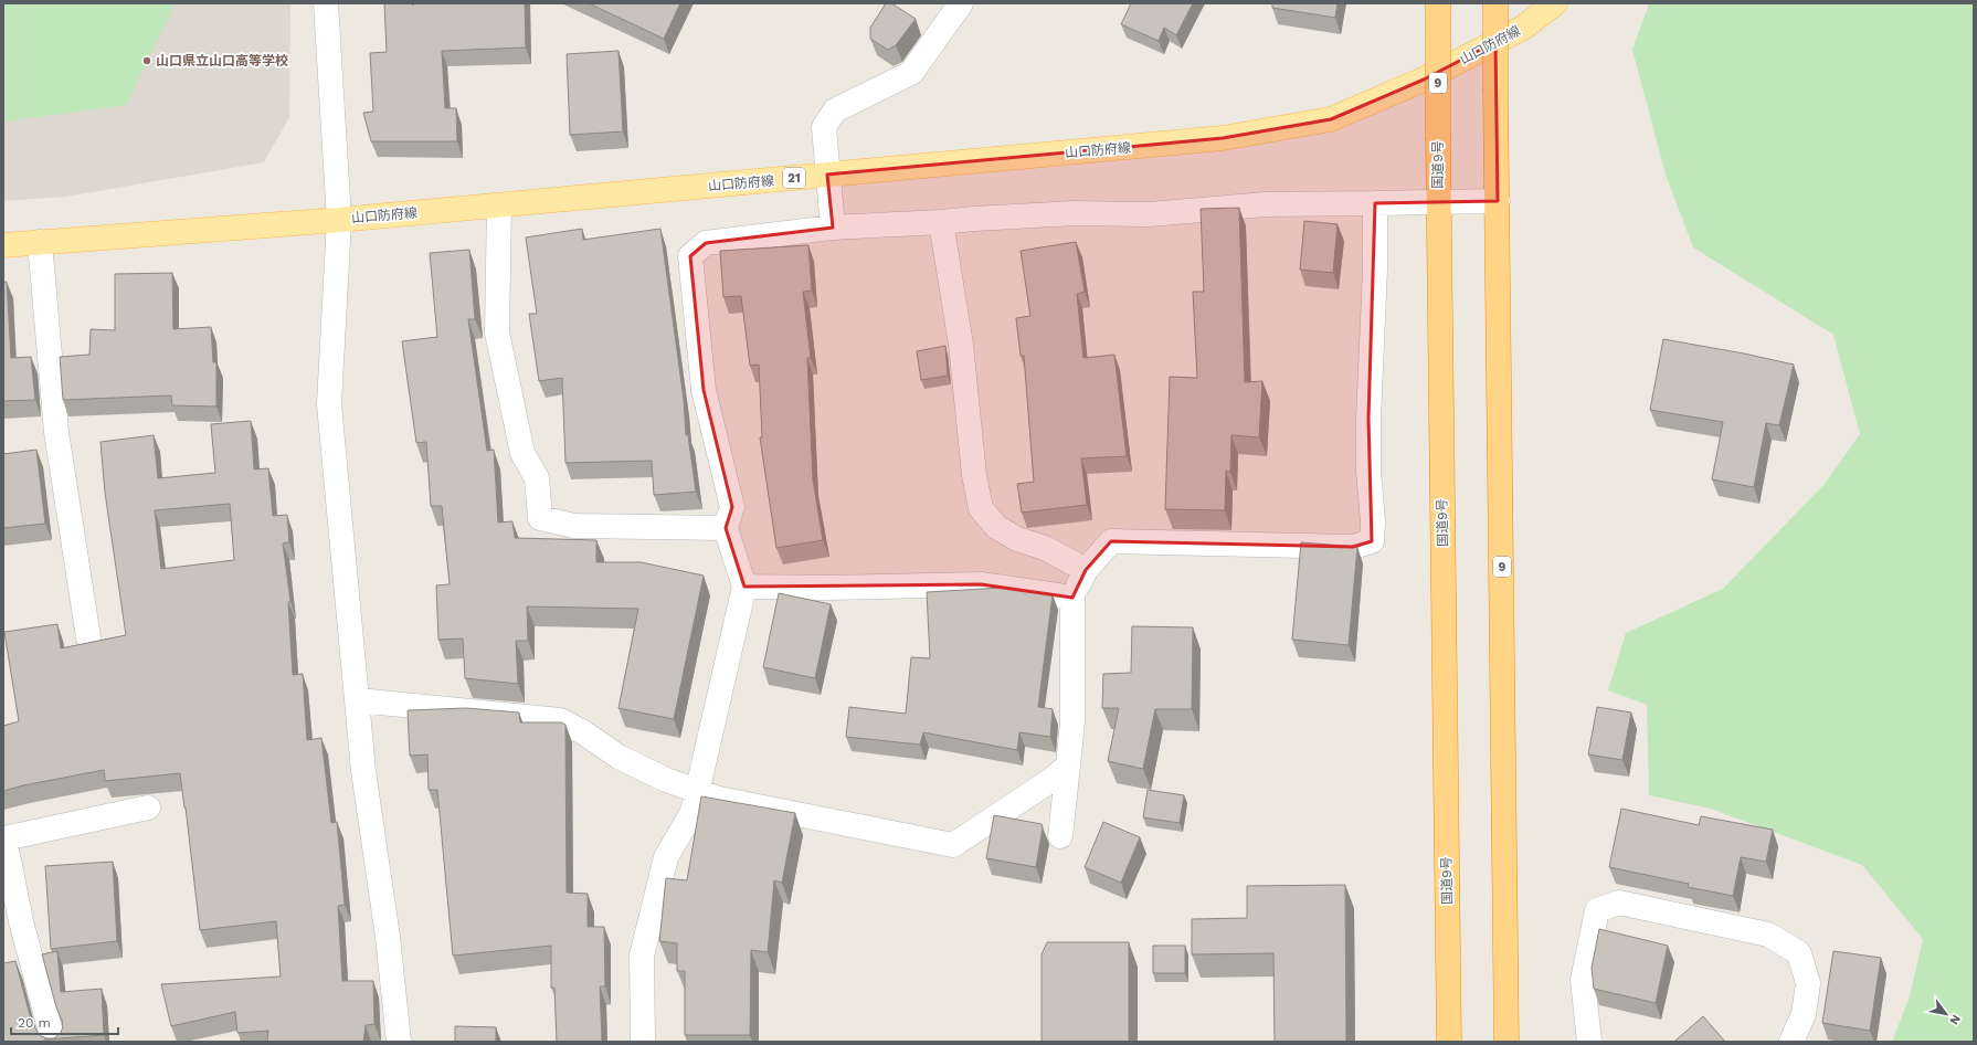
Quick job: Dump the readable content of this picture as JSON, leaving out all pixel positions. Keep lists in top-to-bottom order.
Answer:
{
  "streets": {
    "highway": ["9", "国道9号"],
    "main road": ["山口防府線", "21"]
  },
  "places": ["山口県立山口高等学校"],
  "scale_bar": "20 m",
  "north": "bottom right"
}
